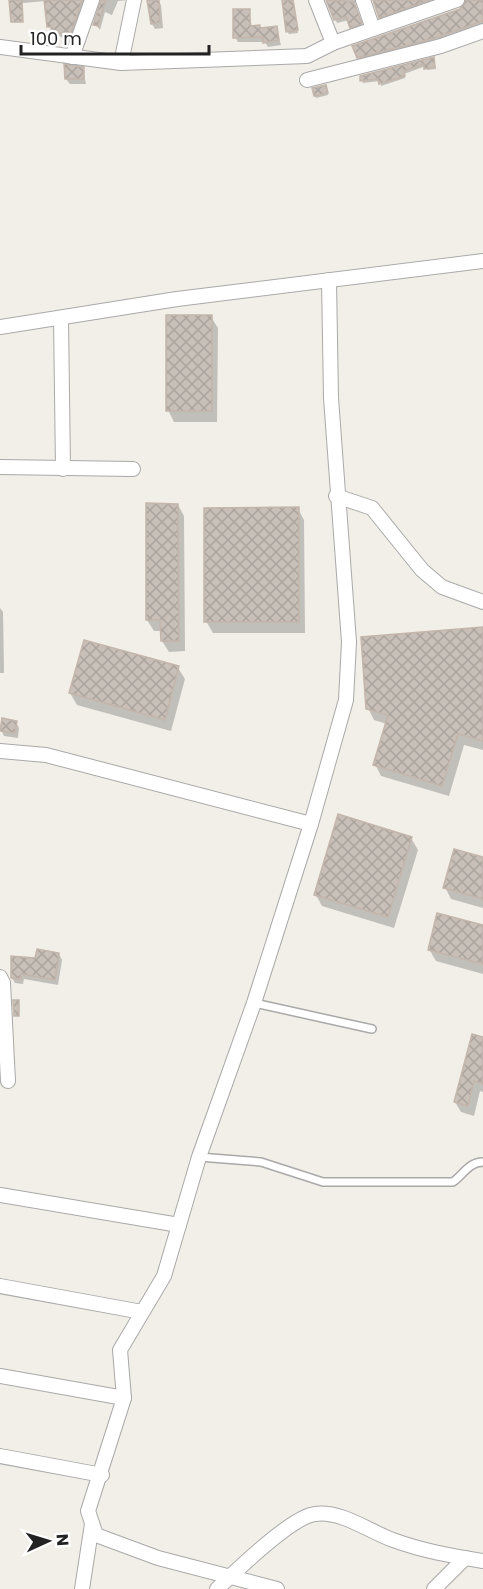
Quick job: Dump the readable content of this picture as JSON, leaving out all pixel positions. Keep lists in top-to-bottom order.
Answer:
{
  "scale_bar": "100 m",
  "north": "right"
}
